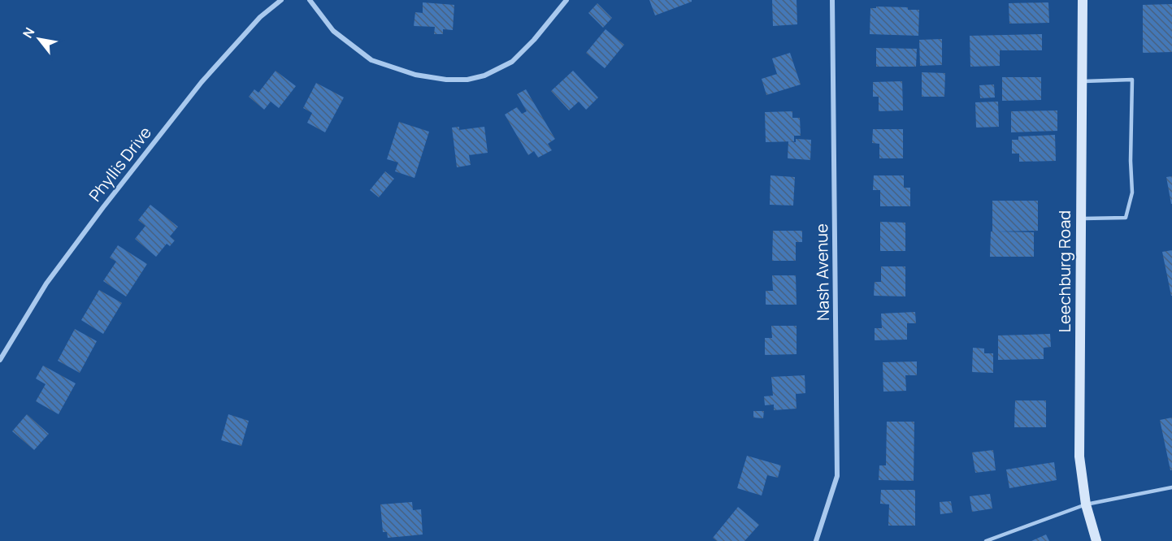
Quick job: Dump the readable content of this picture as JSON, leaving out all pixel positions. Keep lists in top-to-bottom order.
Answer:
{
  "streets": {
    "street": ["Phyllis Drive", "Leechburg Road", "Nash Avenue"]
  },
  "north": "top left"
}
